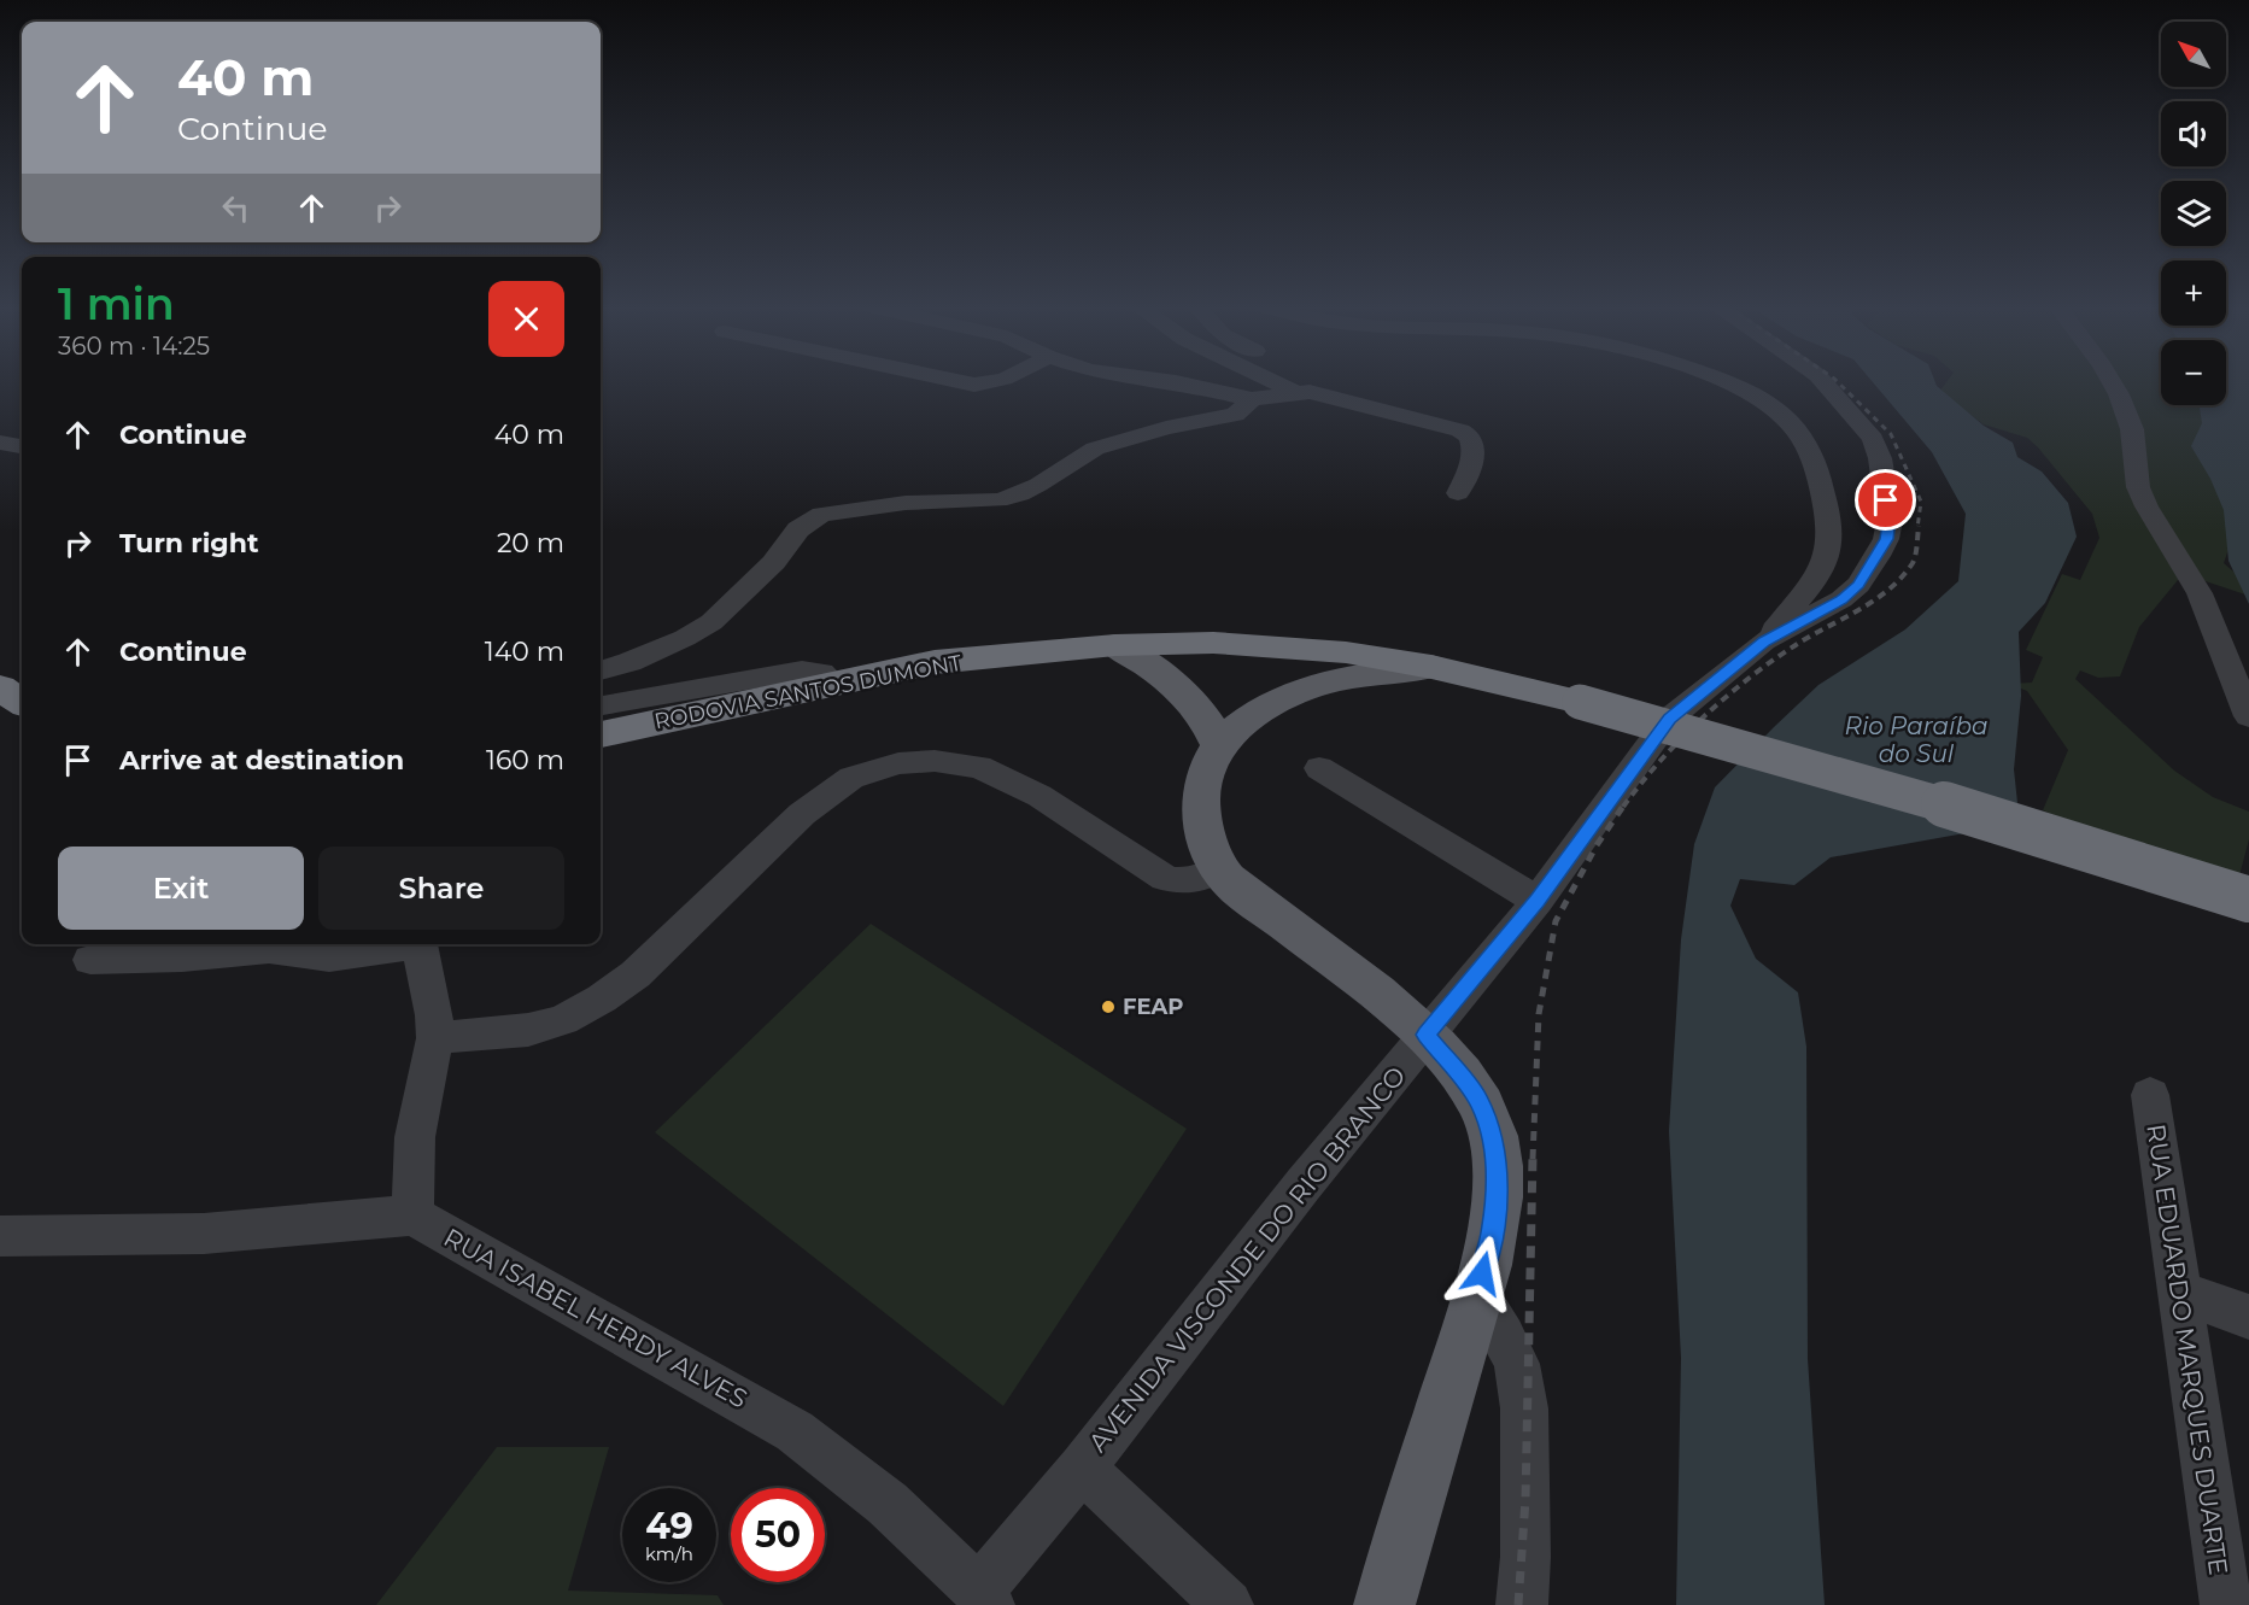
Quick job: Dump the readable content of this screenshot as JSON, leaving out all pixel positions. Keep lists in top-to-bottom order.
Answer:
{
  "streets": {
    "highway": ["RODOVIA SANTOS DUMONT"],
    "street": ["AVENIDA VISCONDE DO RIO BRANCO", "RUA ISABEL HERDY ALVES", "RUA EDUARDO MARQUES DUARTE"]
  },
  "crossings": [
    ["AVENIDA VISCONDE DO RIO BRANCO", "RUA ISABEL HERDY ALVES"]
  ],
  "water": ["Rio Paraíba do Sul"],
  "places": ["FEAP"],
  "north": "top left",
  "page": {
    "map_buttons": ["+", "−"],
    "turn": ["40 m", "Continue"],
    "heading": ["1 min", "360 m · 14:25"],
    "list": [
      {
        "name": "Continue",
        "value": "40 m"
      },
      {
        "name": "Turn right",
        "value": "20 m"
      },
      {
        "name": "Continue",
        "value": "140 m"
      },
      {
        "name": "Arrive at destination",
        "value": "160 m"
      }
    ],
    "buttons": ["Exit", "Share"],
    "speed": "49 km/h",
    "limit": "50"
  }
}
